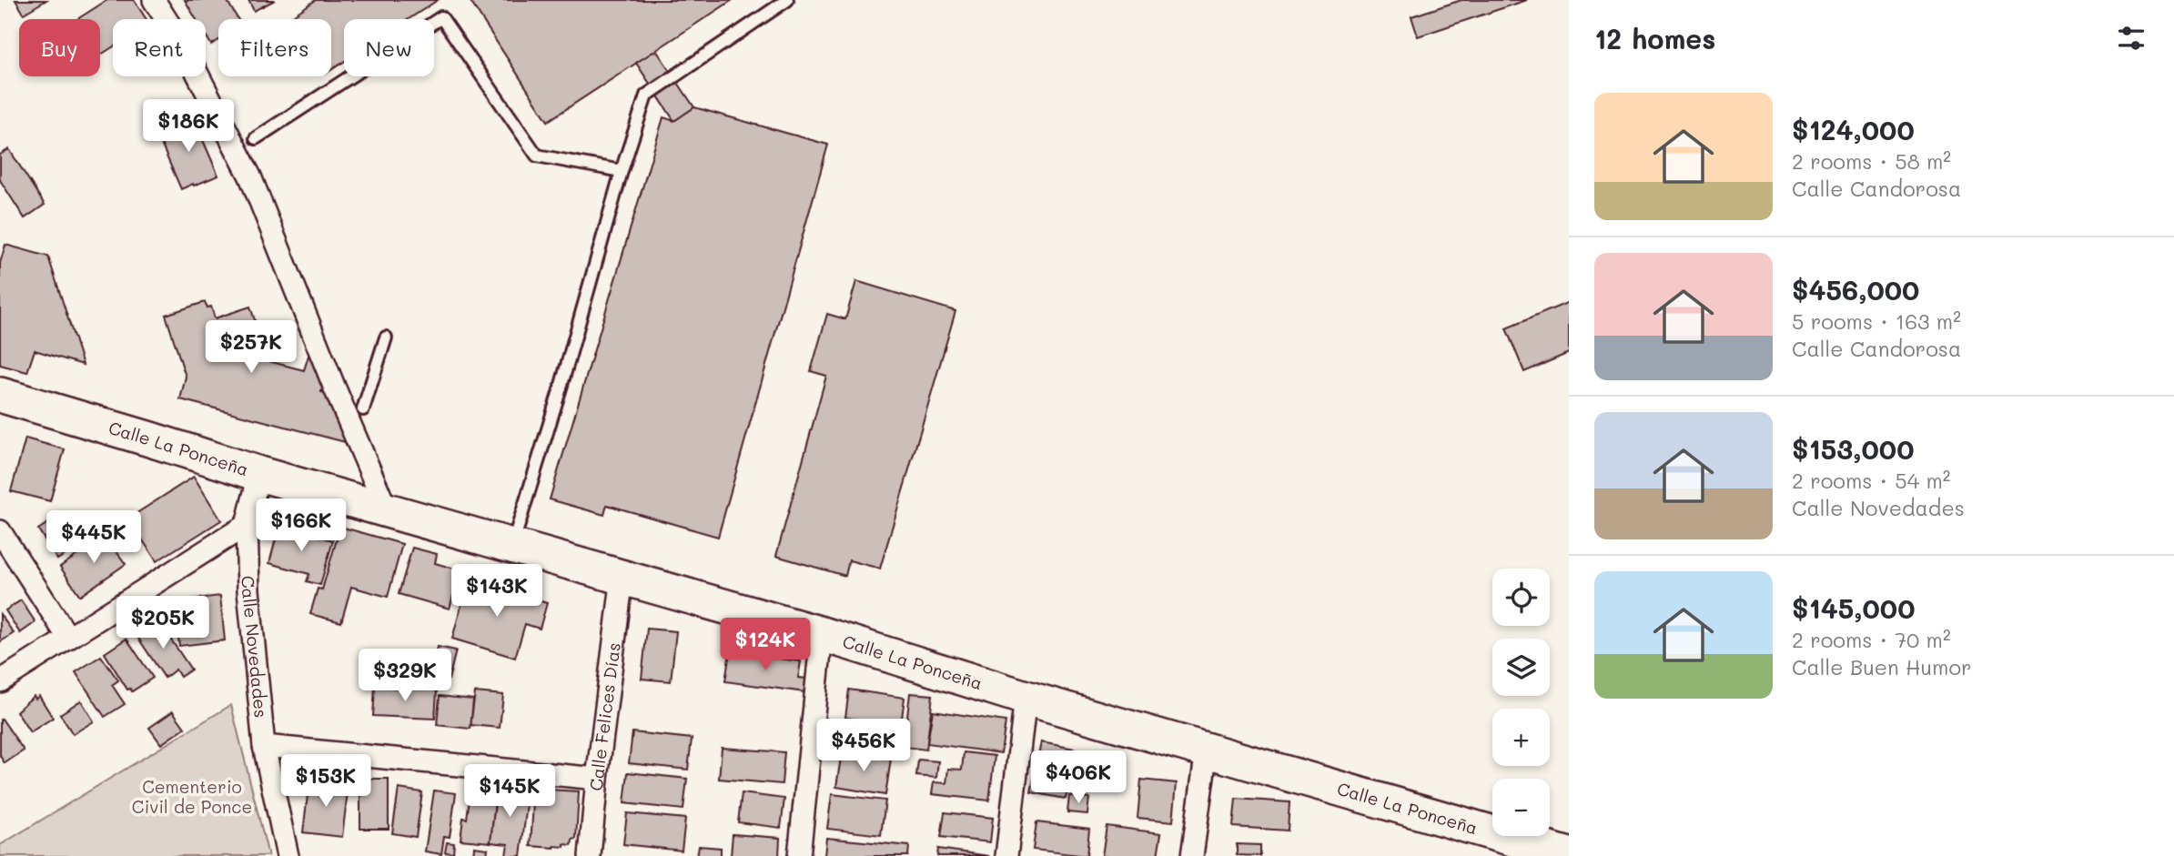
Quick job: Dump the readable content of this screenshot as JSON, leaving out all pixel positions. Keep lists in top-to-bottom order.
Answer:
{
  "streets": {
    "main road": ["Calle La Ponceña"],
    "street": ["Calle Novedades", "Calle Felices Días"]
  },
  "crossings": [
    ["Calle La Ponceña", "Calle Novedades"],
    ["Calle La Ponceña", "Calle Felices Días"]
  ],
  "parks": ["Cementerio Civil de Ponce"],
  "page": {
    "heading": "12 homes",
    "chip": [
      "Buy",
      "Rent",
      "Filters",
      "New"
    ],
    "list": [
      {
        "name": "$124,000",
        "note": "2 rooms · 58 m² · Calle Candorosa"
      },
      {
        "name": "$456,000",
        "note": "5 rooms · 163 m² · Calle Candorosa"
      },
      {
        "name": "$153,000",
        "note": "2 rooms · 54 m² · Calle Novedades"
      },
      {
        "name": "$145,000",
        "note": "2 rooms · 70 m² · Calle Buen Humor"
      }
    ],
    "price": [
      "$186K",
      "$257K",
      "$166K",
      "$445K",
      "$143K",
      "$205K",
      "$124K",
      "$329K",
      "$456K",
      "$406K",
      "$153K",
      "$145K"
    ],
    "map_buttons": ["+", "−"]
  }
}
